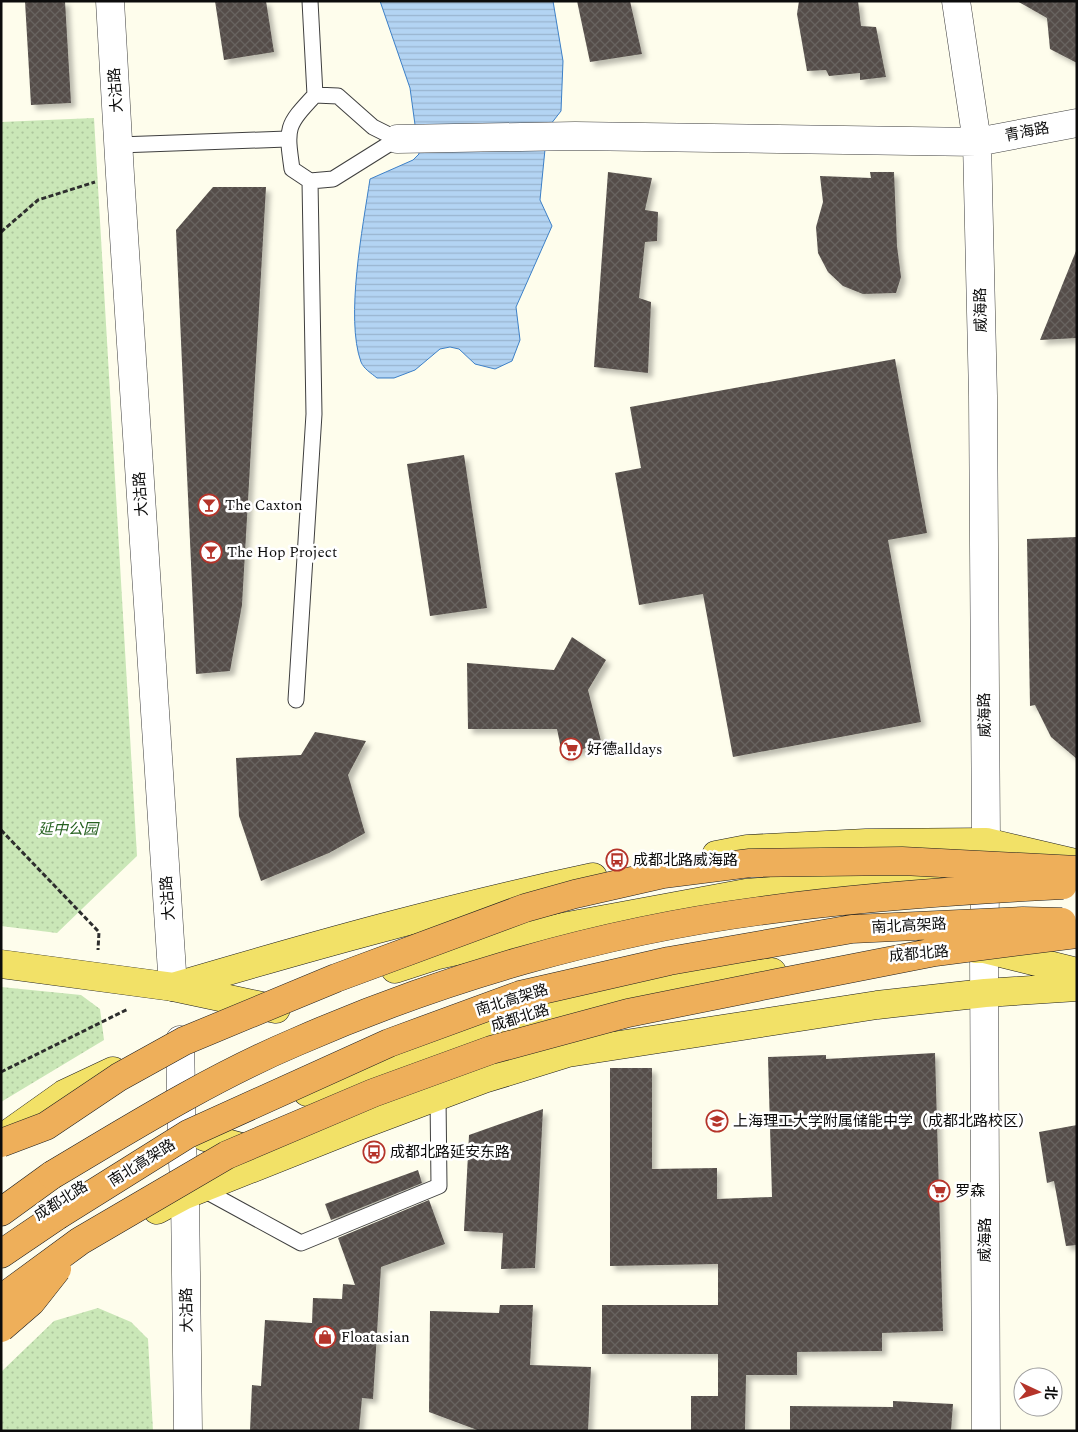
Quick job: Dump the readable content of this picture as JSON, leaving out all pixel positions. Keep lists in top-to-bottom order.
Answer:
{
  "streets": {
    "highway": ["南北高架路"],
    "main road": ["成都北路"],
    "street": ["大沽路", "青海路", "威海路"]
  },
  "crossings": [
    ["大沽路", "成都北路"],
    ["青海路", "威海路"],
    ["威海路", "成都北路"]
  ],
  "parks": ["延中公园"],
  "places": {
    "bar": ["The Caxton", "The Hop Project"],
    "supermarket": ["好德alldays", "罗森"],
    "bus stop": ["成都北路威海路", "成都北路延安东路"],
    "school or university": ["上海理工大学附属储能中学（成都北路校区）"],
    "shop": ["Floatasian"]
  },
  "north": "right"
}
